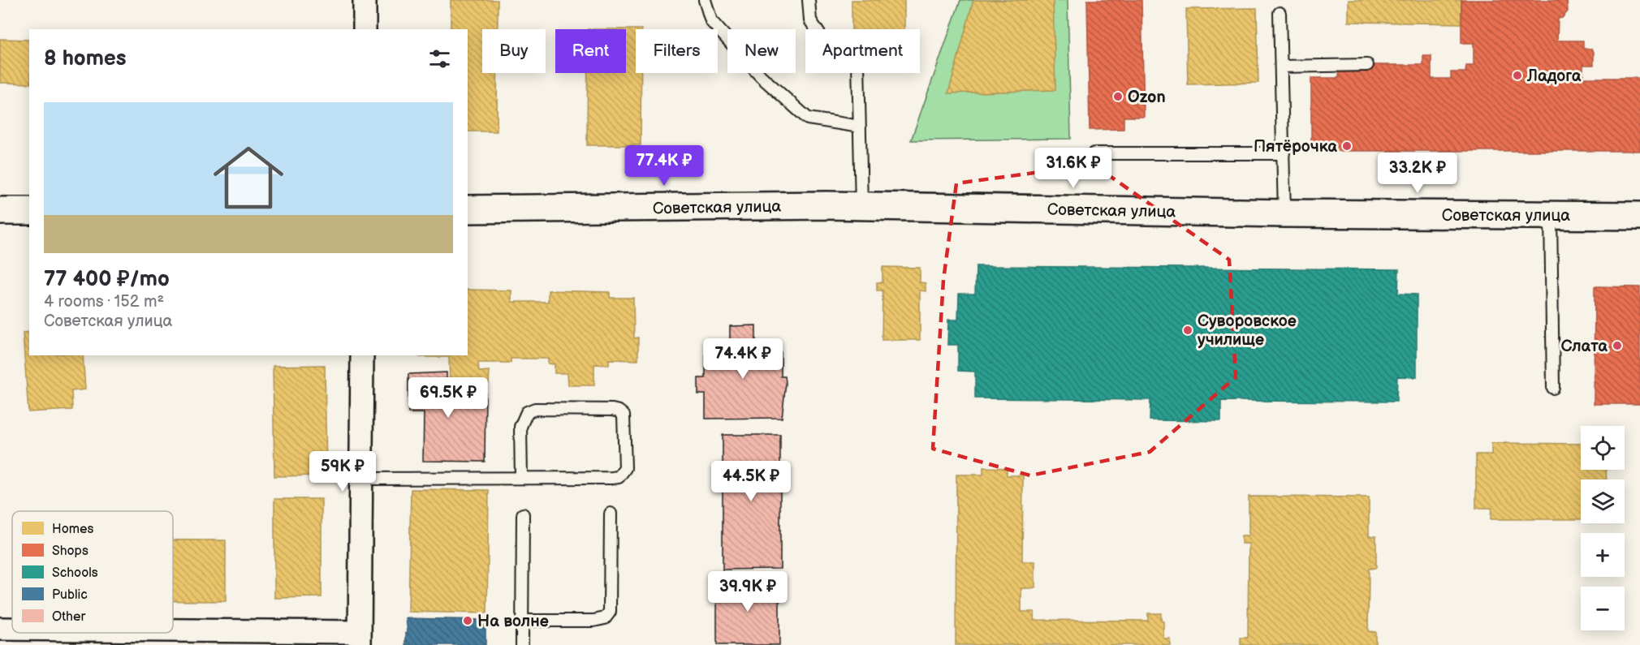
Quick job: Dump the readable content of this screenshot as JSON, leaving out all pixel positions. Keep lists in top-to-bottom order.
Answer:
{
  "streets": {
    "main road": ["Советская улица"]
  },
  "places": [
    "Ладога",
    "Ozon",
    "Пятёрочка",
    "Суворовское училище",
    "Слата",
    "На волне"
  ],
  "legend": [
    "Homes",
    "Shops",
    "Schools",
    "Public",
    "Other"
  ],
  "page": {
    "chip": [
      "Buy",
      "Rent",
      "Filters",
      "New",
      "Apartment"
    ],
    "heading": "8 homes",
    "list": [
      {
        "name": "77 400 ₽/mo",
        "note": "4 rooms · 152 m² · Советская улица"
      }
    ],
    "price": [
      "77.4K ₽",
      "31.6K ₽",
      "33.2K ₽",
      "74.4K ₽",
      "69.5K ₽",
      "59K ₽",
      "44.5K ₽",
      "39.9K ₽"
    ],
    "map_buttons": ["+", "−"]
  }
}
